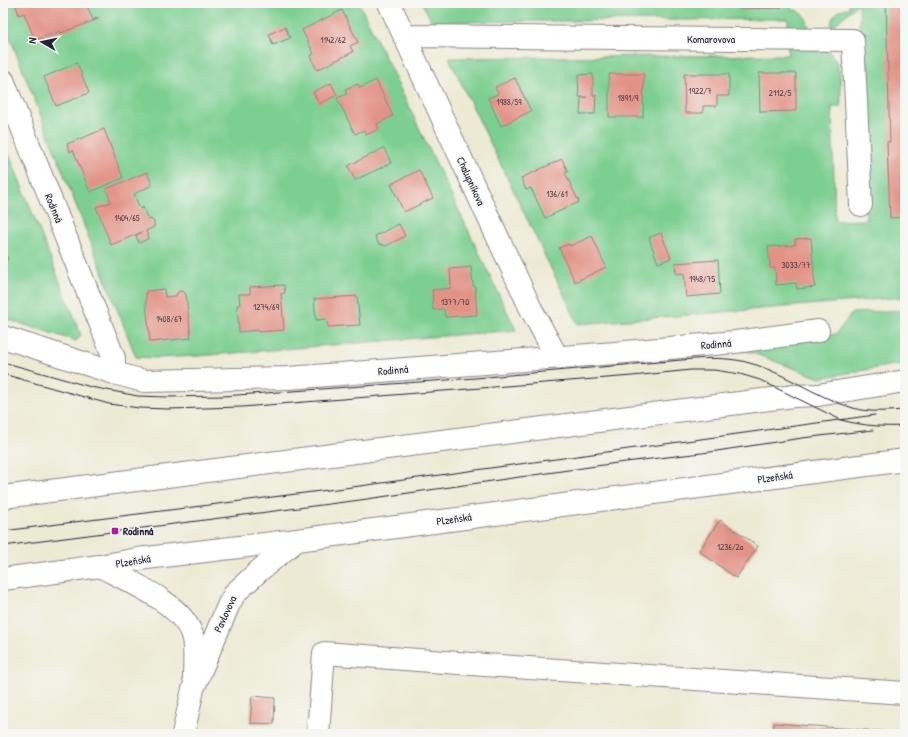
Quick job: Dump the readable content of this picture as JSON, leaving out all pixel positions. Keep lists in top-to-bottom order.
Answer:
{
  "streets": {
    "street": [
      "Komarovova",
      "Chalupníkova",
      "Rodinná",
      "Plzeňská",
      "Pavlovova"
    ]
  },
  "crossings": [
    ["Komarovova", "Chalupníkova"],
    ["Chalupníkova", "Rodinná"],
    ["Plzeňská", "Pavlovova"]
  ],
  "places": {
    "transit": ["Rodinná"]
  },
  "house_numbers": [
    "1142/62",
    "1922/7",
    "2112/5",
    "1891/9",
    "1988/59",
    "136/61",
    "1404/65",
    "3033/77",
    "1948/75",
    "1377/70",
    "1274/69",
    "1408/67",
    "1236/2a"
  ],
  "north": "left"
}
